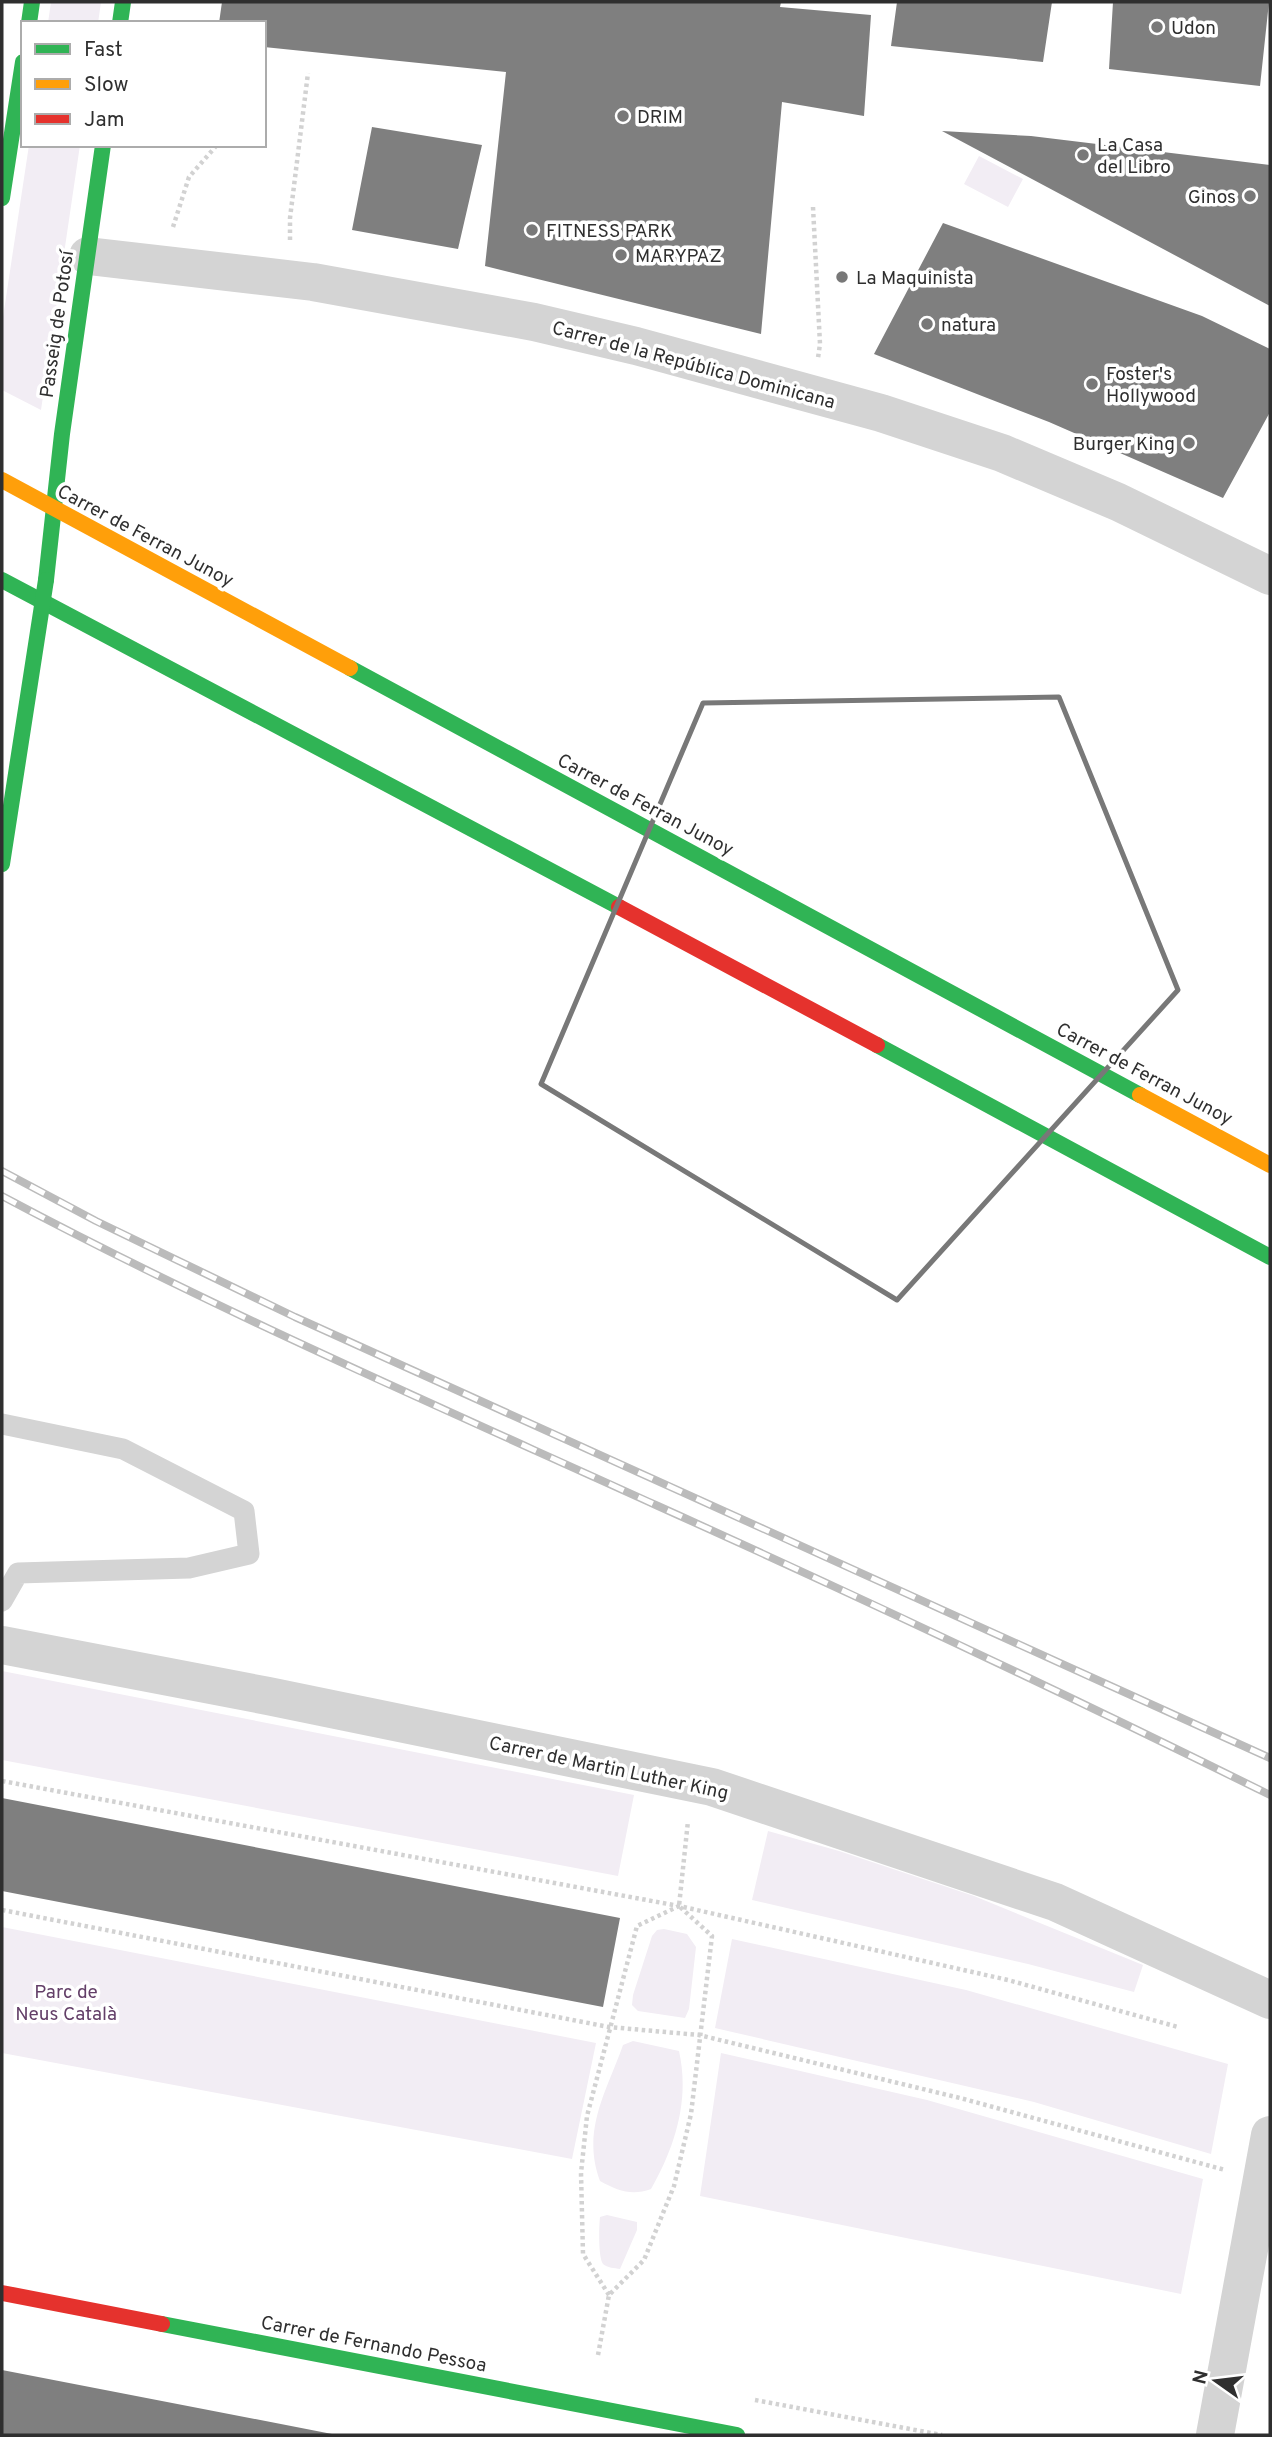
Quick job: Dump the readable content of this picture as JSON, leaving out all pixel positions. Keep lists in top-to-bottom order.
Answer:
{
  "streets": {
    "main road": ["Passeig de Potosí", "Carrer de Ferran Junoy", "Carrer de Fernando Pessoa"],
    "street": ["Carrer de la República Dominicana", "Carrer de Martin Luther King"]
  },
  "crossings": [
    ["Passeig de Potosí", "Carrer de la República Dominicana"],
    ["Passeig de Potosí", "Carrer de Ferran Junoy"]
  ],
  "parks": ["Parc de Neus Català"],
  "places": [
    "Udon",
    "DRIM",
    "La Casa del Libro",
    "Ginos",
    "FITNESS PARK",
    "MARYPAZ",
    "La Maquinista",
    "natura",
    "Foster's Hollywood",
    "Burger King"
  ],
  "legend": ["Fast", "Slow", "Jam"],
  "north": "left"
}
